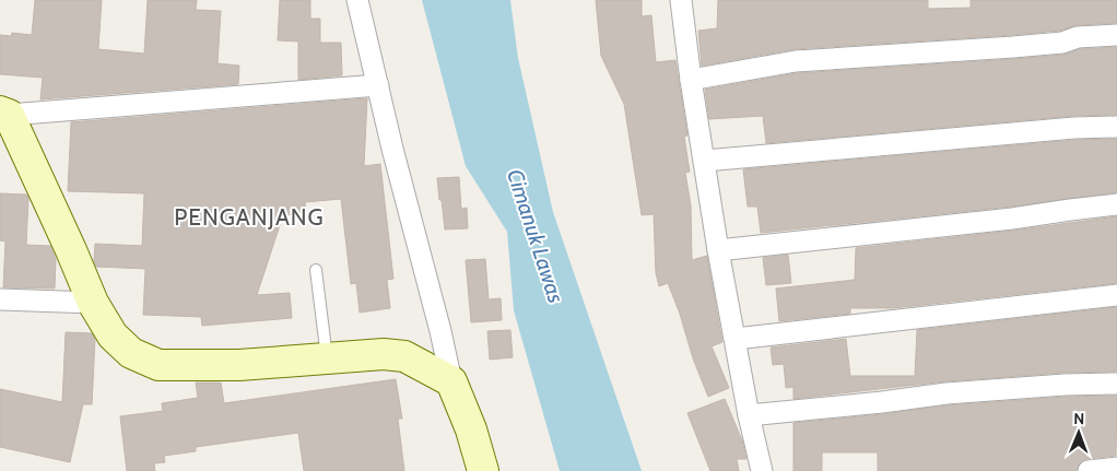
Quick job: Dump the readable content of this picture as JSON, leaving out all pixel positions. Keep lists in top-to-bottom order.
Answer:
{
  "districts": ["PENGANJANG"],
  "water": ["Cimanuk Lawas"],
  "north": "top"
}
